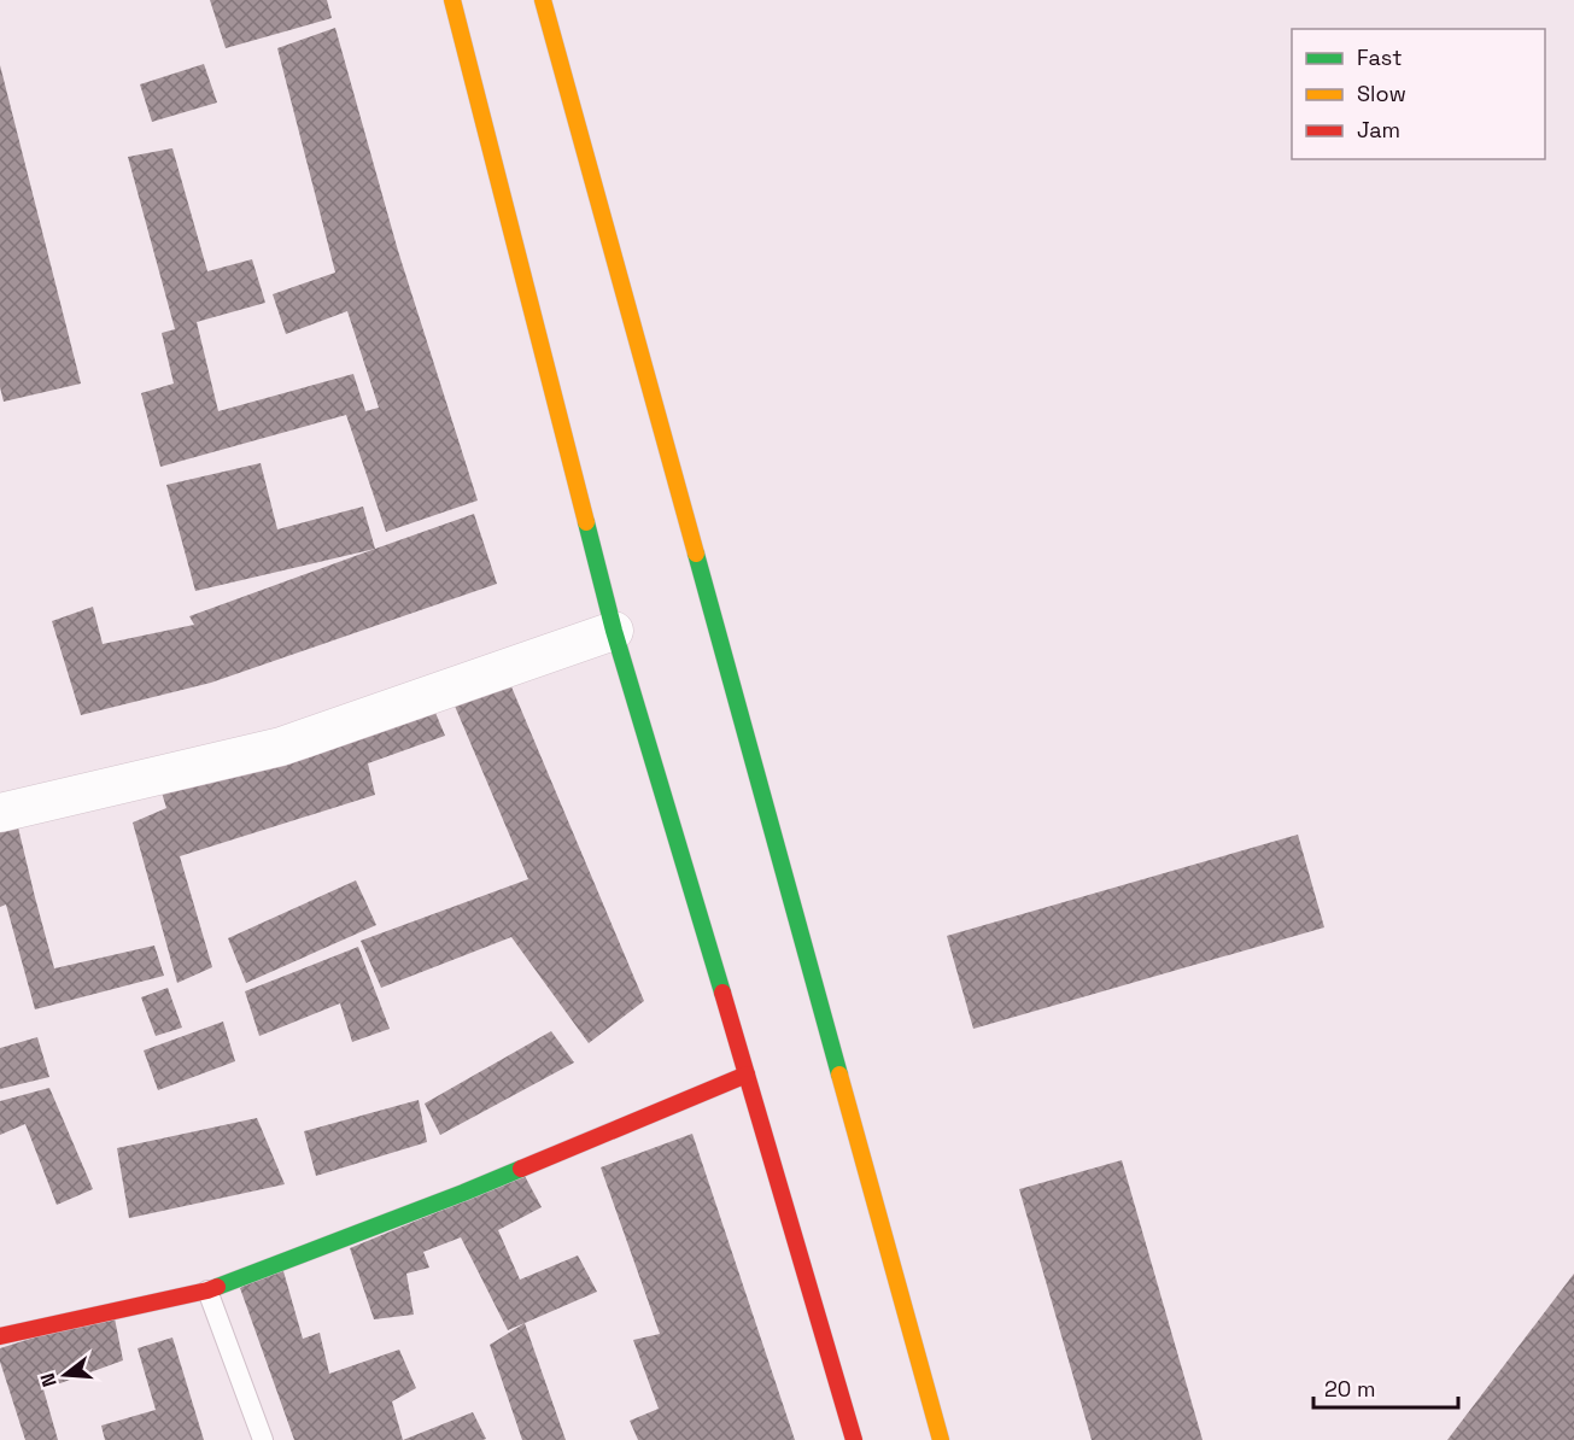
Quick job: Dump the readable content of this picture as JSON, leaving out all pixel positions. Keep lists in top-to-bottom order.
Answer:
{
  "legend": ["Fast", "Slow", "Jam"],
  "scale_bar": "20 m",
  "north": "left"
}
